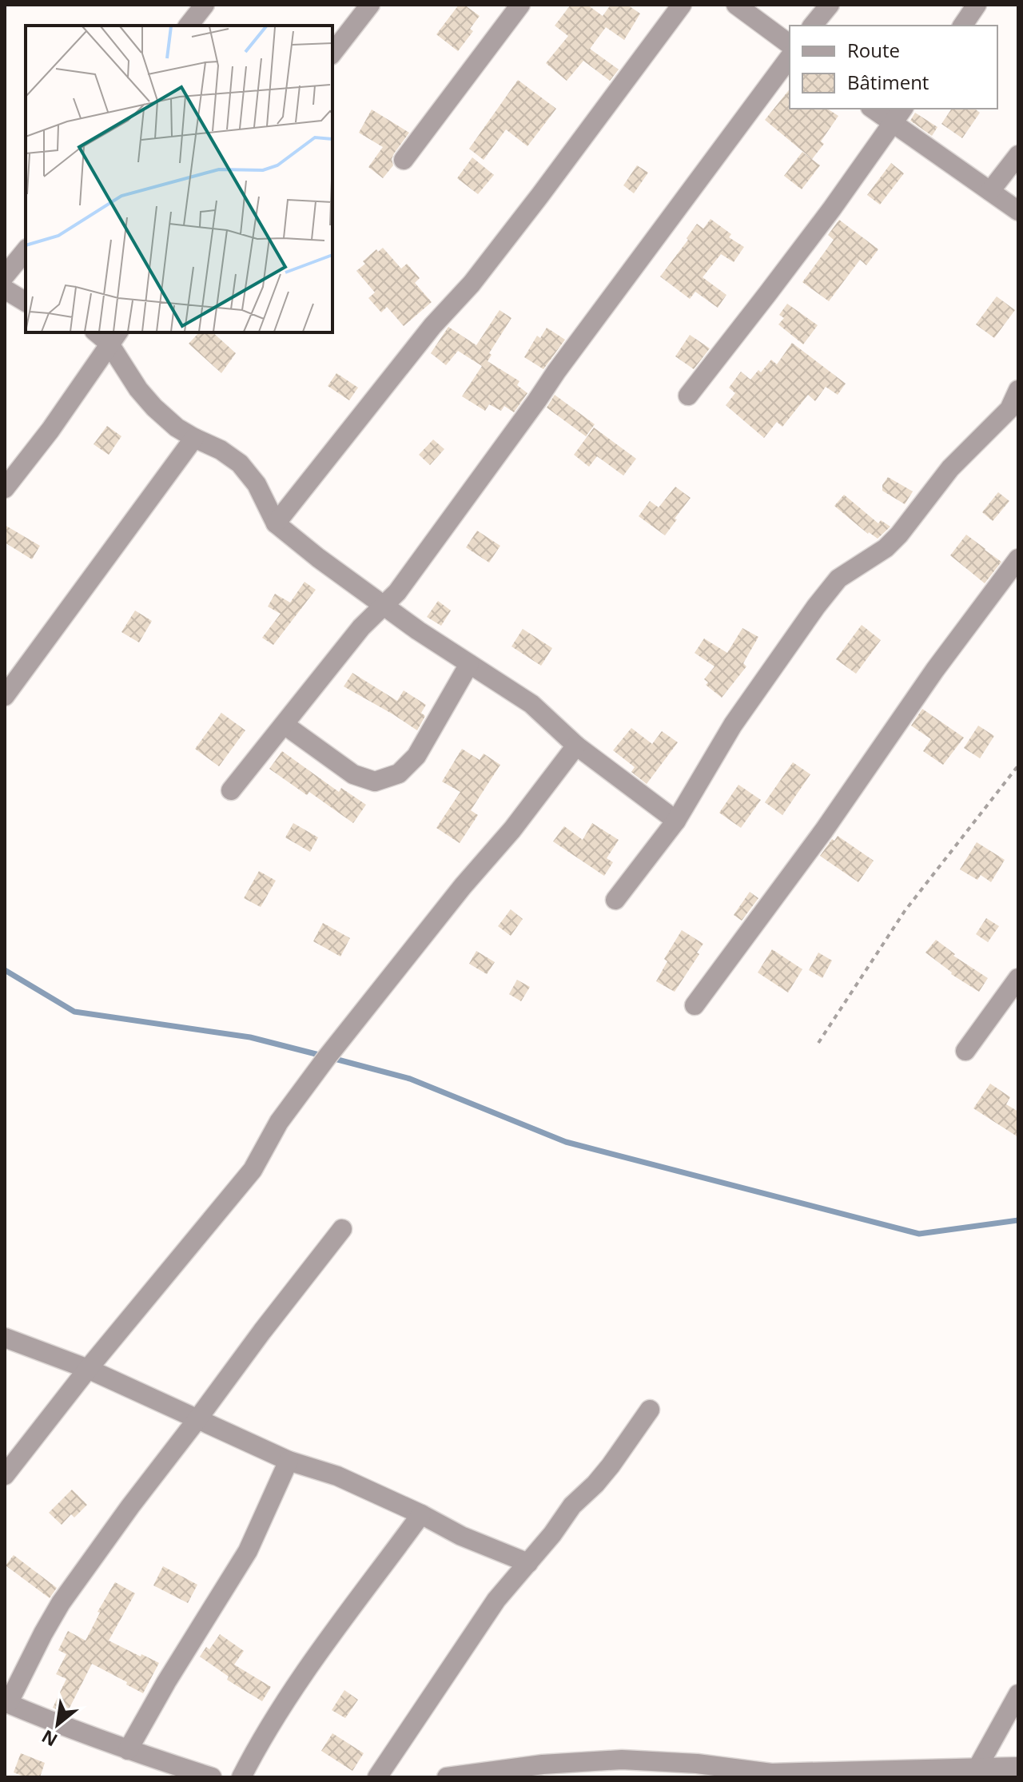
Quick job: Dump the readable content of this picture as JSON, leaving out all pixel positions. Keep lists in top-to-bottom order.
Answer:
{
  "legend": ["Route", "Bâtiment"],
  "north": "bottom left"
}
